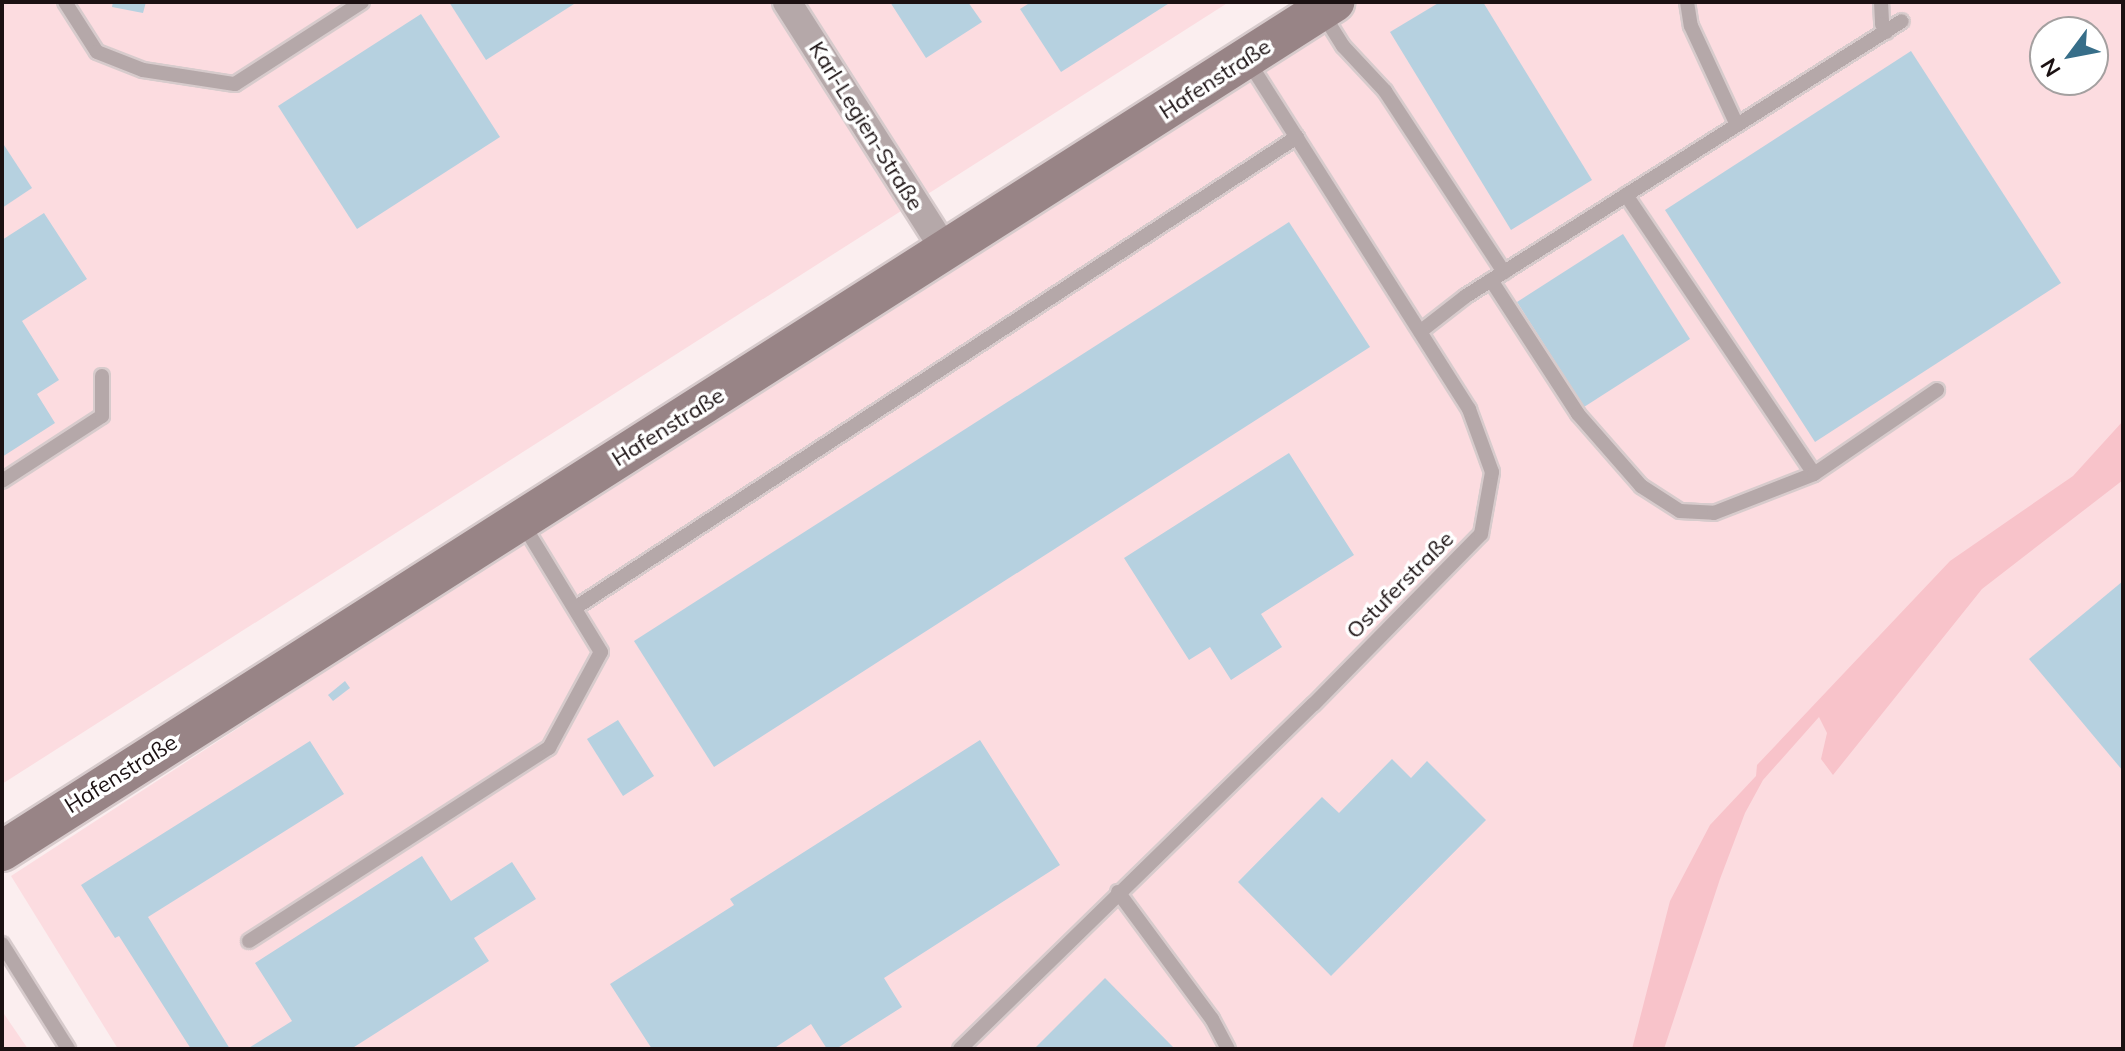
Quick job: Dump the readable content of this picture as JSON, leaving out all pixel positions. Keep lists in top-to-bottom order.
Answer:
{
  "streets": {
    "street": ["Hafenstraße", "Karl-Legien-Straße"],
    "lane": ["Ostuferstraße"]
  },
  "crossings": [
    ["Hafenstraße", "Karl-Legien-Straße"],
    ["Hafenstraße", "Ostuferstraße"]
  ],
  "north": "bottom left"
}
